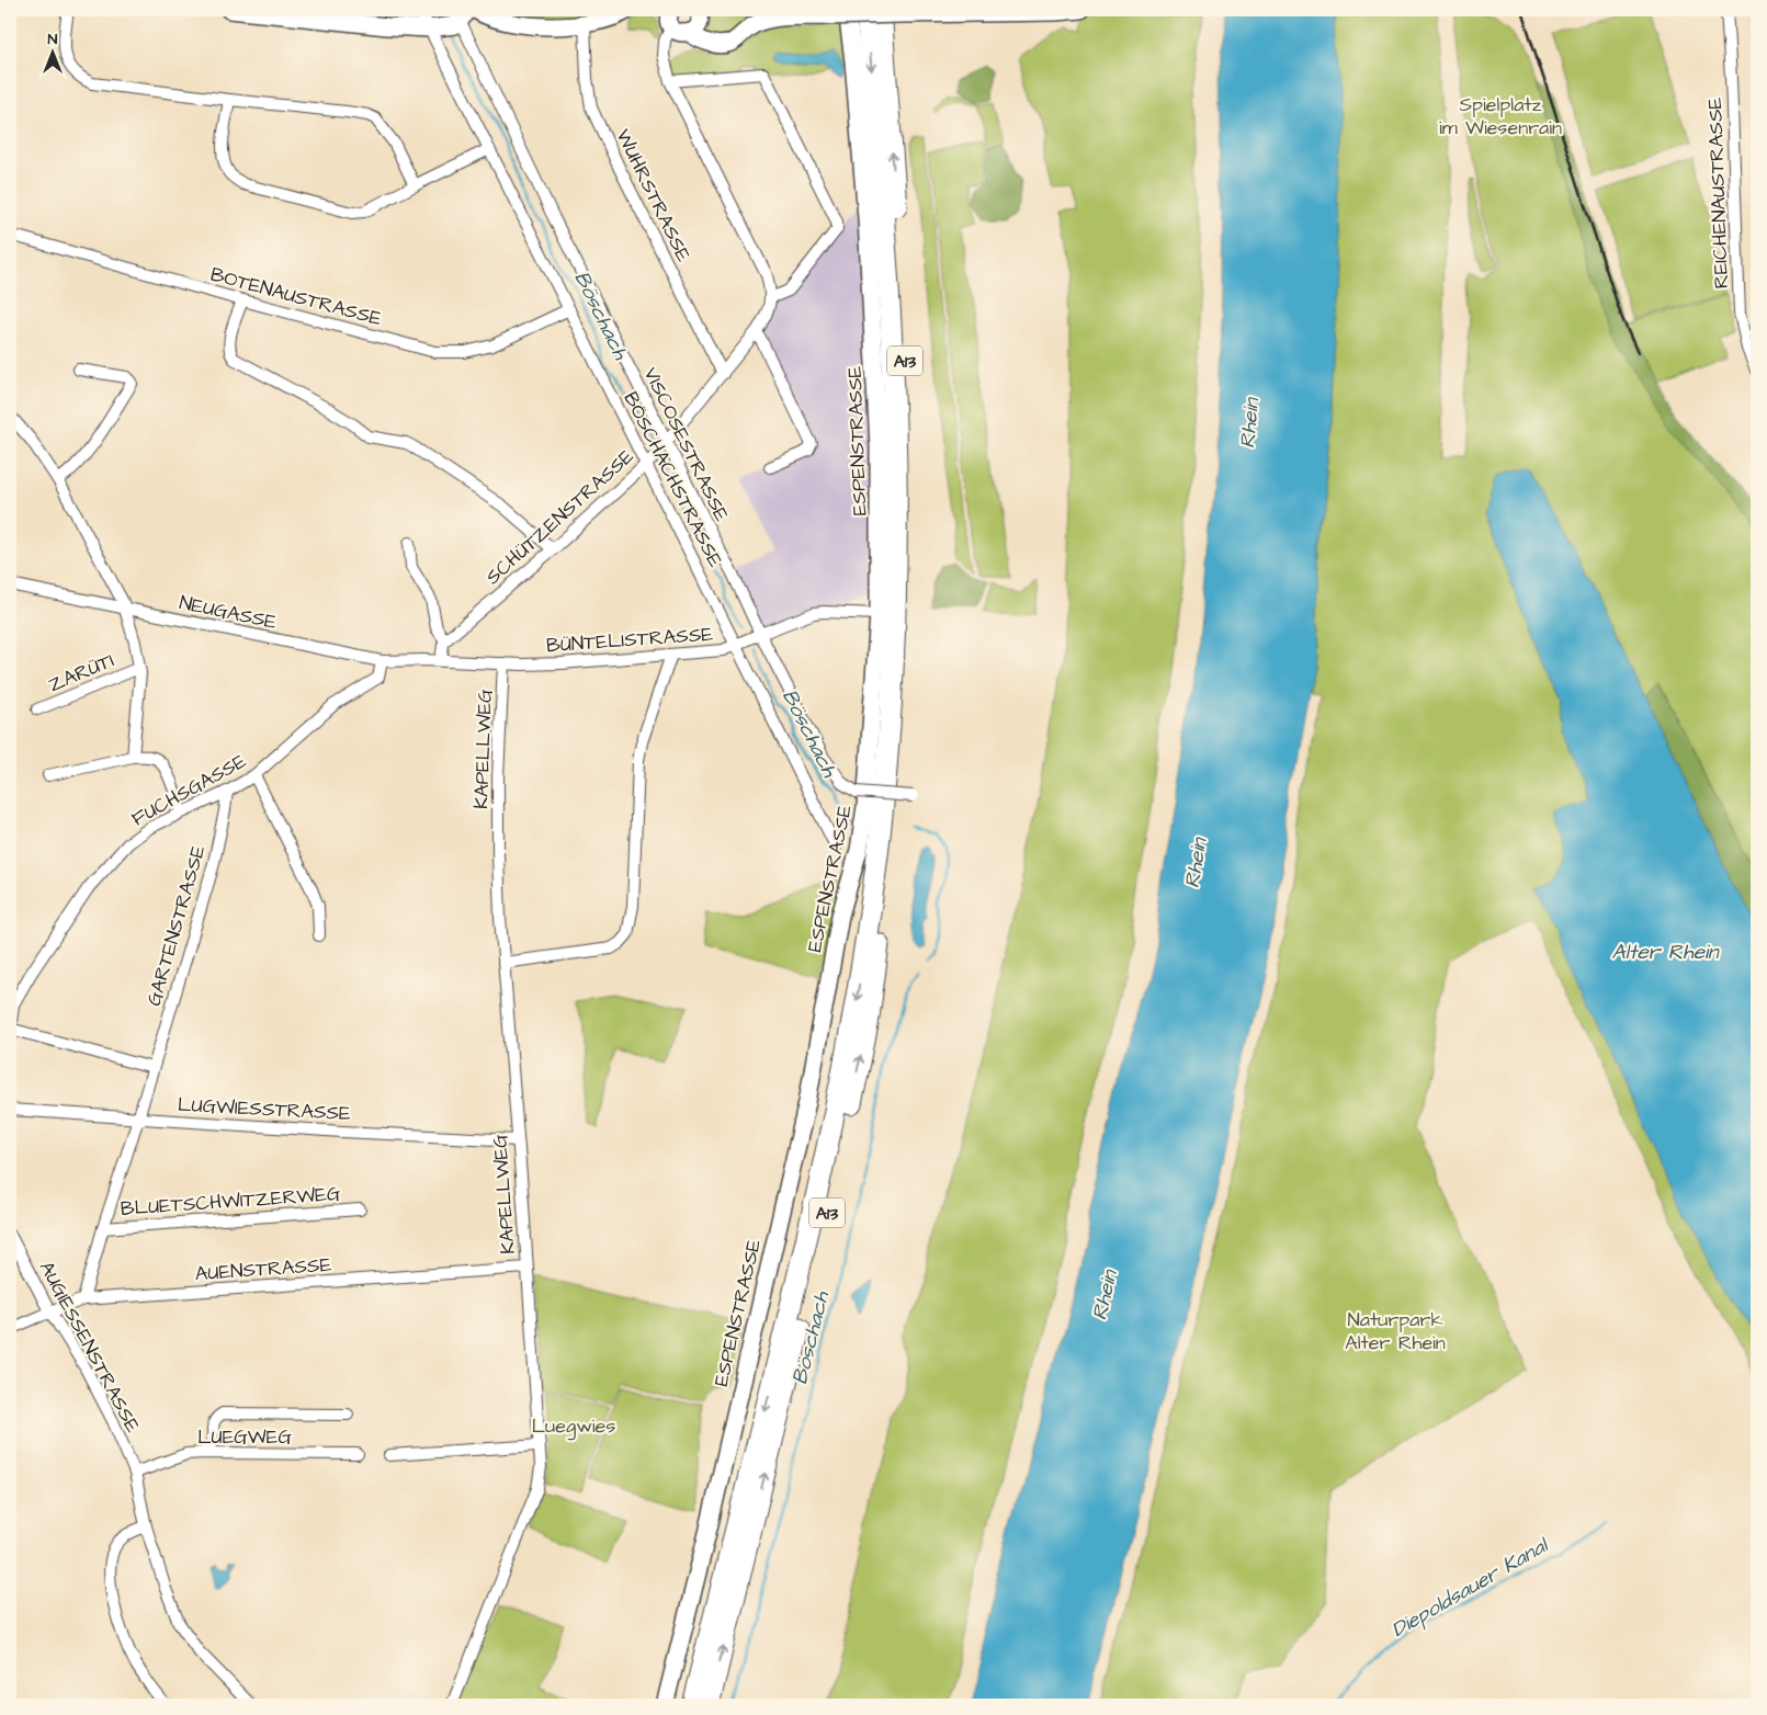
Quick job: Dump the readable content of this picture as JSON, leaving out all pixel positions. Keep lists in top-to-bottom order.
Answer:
{
  "streets": {
    "highway": ["A13"],
    "street": [
      "REICHENAUSTRASSE",
      "WUHRSTRASSE",
      "BOTENAUSTRASSE",
      "ESPENSTRASSE",
      "VISCOSESTRASSE",
      "BÖSCHACHSTRASSE",
      "SCHÜTZENSTRASSE",
      "NEUGASSE",
      "BÜNTELISTRASSE",
      "ZARÜTI",
      "KAPELLWEG",
      "FUCHSGASSE",
      "GARTENSTRASSE",
      "LUGWIESSTRASSE",
      "BLUETSCHWITZERWEG",
      "AUENSTRASSE",
      "AUGIESSENSTRASSE",
      "LUEGWEG"
    ]
  },
  "crossings": [
    ["WUHRSTRASSE", "SCHÜTZENSTRASSE"],
    ["BOTENAUSTRASSE", "BÖSCHACHSTRASSE"],
    ["ESPENSTRASSE", "BÜNTELISTRASSE"],
    ["VISCOSESTRASSE", "SCHÜTZENSTRASSE"],
    ["VISCOSESTRASSE", "BÜNTELISTRASSE"],
    ["BÖSCHACHSTRASSE", "SCHÜTZENSTRASSE"],
    ["BÖSCHACHSTRASSE", "BÜNTELISTRASSE"],
    ["NEUGASSE", "BÜNTELISTRASSE"],
    ["NEUGASSE", "FUCHSGASSE"],
    ["BÜNTELISTRASSE", "KAPELLWEG"],
    ["KAPELLWEG", "LUGWIESSTRASSE"],
    ["KAPELLWEG", "AUENSTRASSE"],
    ["FUCHSGASSE", "GARTENSTRASSE"],
    ["GARTENSTRASSE", "LUGWIESSTRASSE"],
    ["GARTENSTRASSE", "BLUETSCHWITZERWEG"],
    ["GARTENSTRASSE", "AUENSTRASSE"],
    ["AUENSTRASSE", "AUGIESSENSTRASSE"],
    ["AUGIESSENSTRASSE", "LUEGWEG"]
  ],
  "water": [
    "Böschach",
    "Rhein",
    "Alter Rhein",
    "Diepoldsauer Kanal"
  ],
  "parks": ["Spielplatz im Wiesenrain", "Naturpark Alter Rhein", "Luegwies"],
  "north": "top"
}
